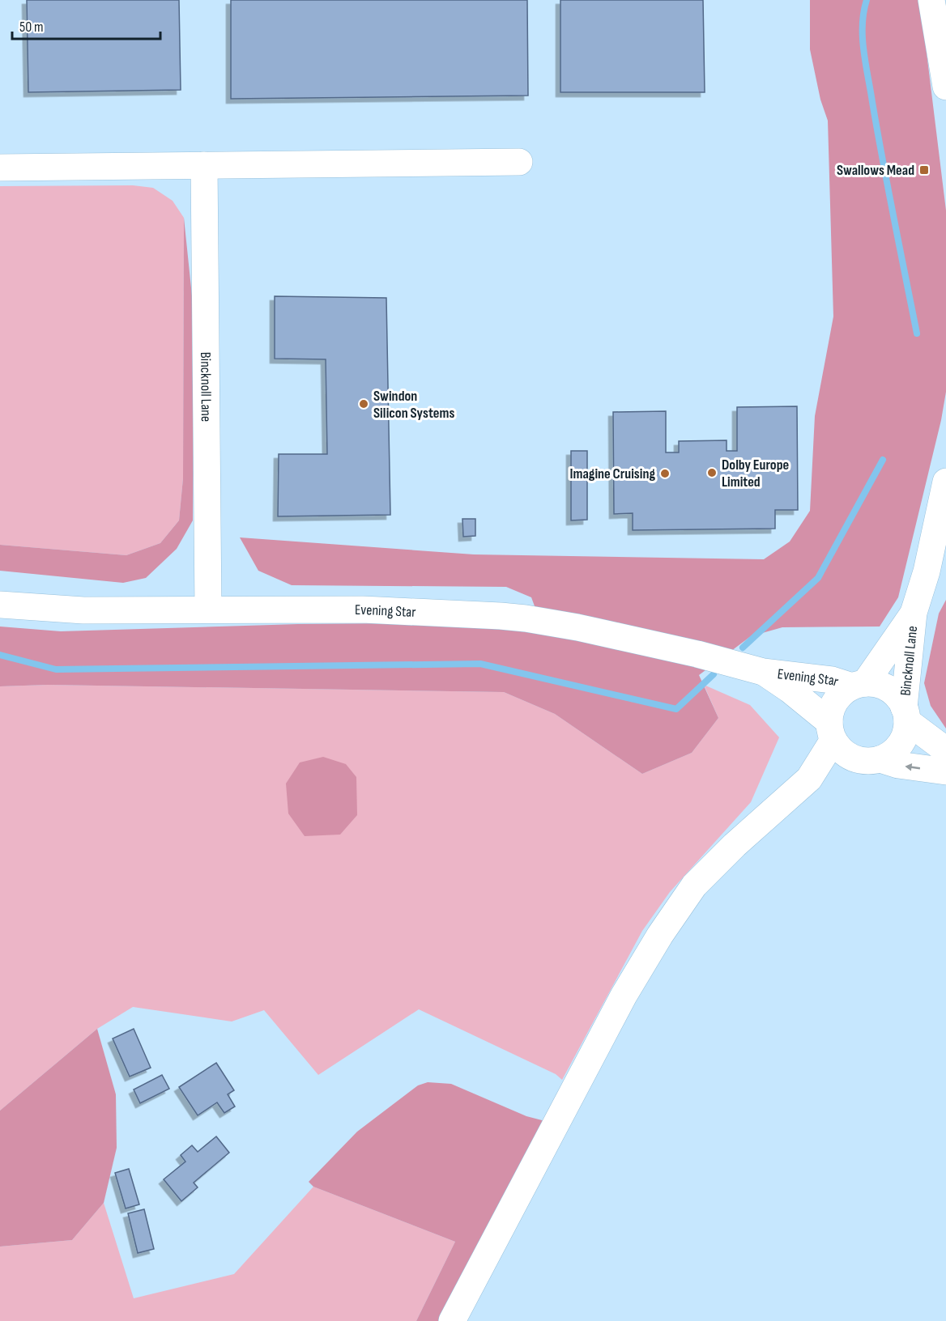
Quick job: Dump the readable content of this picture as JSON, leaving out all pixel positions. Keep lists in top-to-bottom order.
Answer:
{
  "streets": {
    "street": ["Bincknoll Lane", "Evening Star"]
  },
  "crossings": [
    ["Bincknoll Lane", "Evening Star"]
  ],
  "places": {
    "transit": ["Swallows Mead"],
    "other": ["Swindon Silicon Systems", "Dolby Europe Limited", "Imagine Cruising"]
  },
  "scale_bar": "50 m"
}
